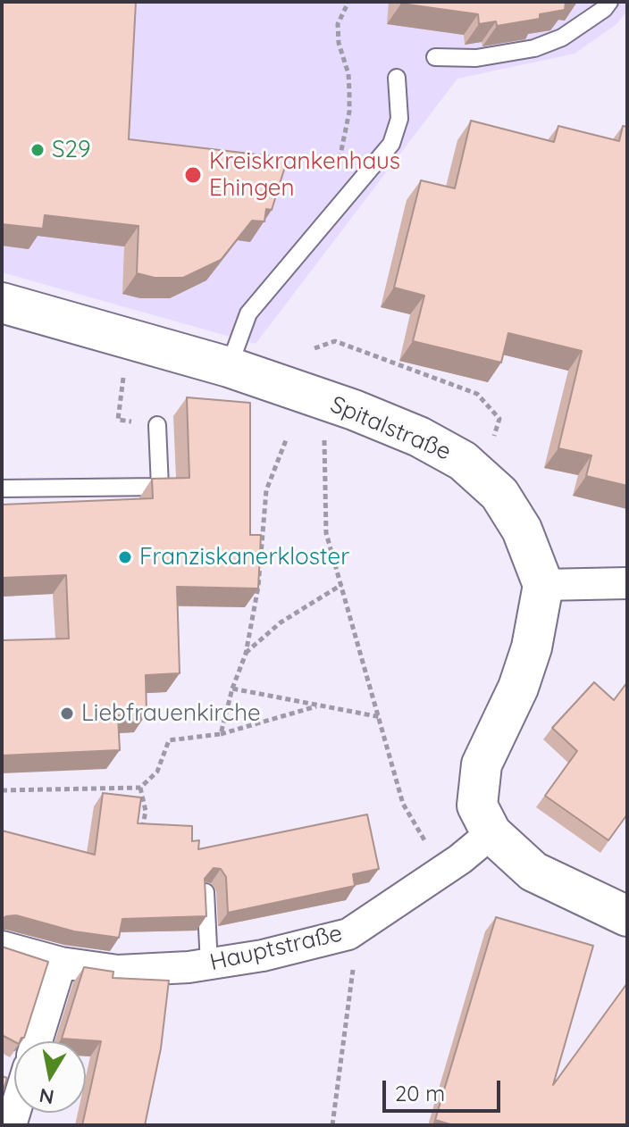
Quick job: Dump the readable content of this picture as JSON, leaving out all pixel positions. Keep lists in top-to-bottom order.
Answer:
{
  "streets": {
    "street": ["Spitalstraße", "Hauptstraße"]
  },
  "places": [
    "S29",
    "Kreiskrankenhaus Ehingen",
    "Franziskanerkloster",
    "Liebfrauenkirche"
  ],
  "scale_bar": "20 m",
  "north": "bottom"
}
